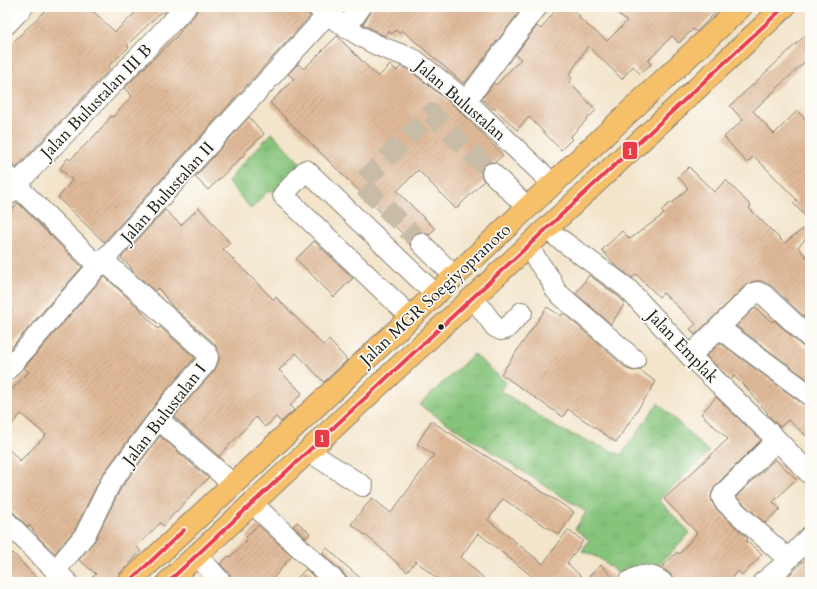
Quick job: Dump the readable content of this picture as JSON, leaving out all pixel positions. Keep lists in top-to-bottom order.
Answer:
{
  "streets": {
    "highway": ["Jalan MGR Soegiyopranoto"],
    "street": [
      "Jalan Bulustalan",
      "Jalan Bulustalan III B",
      "Jalan Bulustalan II",
      "Jalan Emplak",
      "Jalan Bulustalan I"
    ]
  },
  "crossings": [
    ["Jalan Bulustalan", "Jalan Bulustalan II"],
    ["Jalan Bulustalan", "Jalan MGR Soegiyopranoto"],
    ["Jalan Bulustalan II", "Jalan Bulustalan I"],
    ["Jalan MGR Soegiyopranoto", "Jalan Emplak"]
  ],
  "lines": ["transit line 1"]
}
